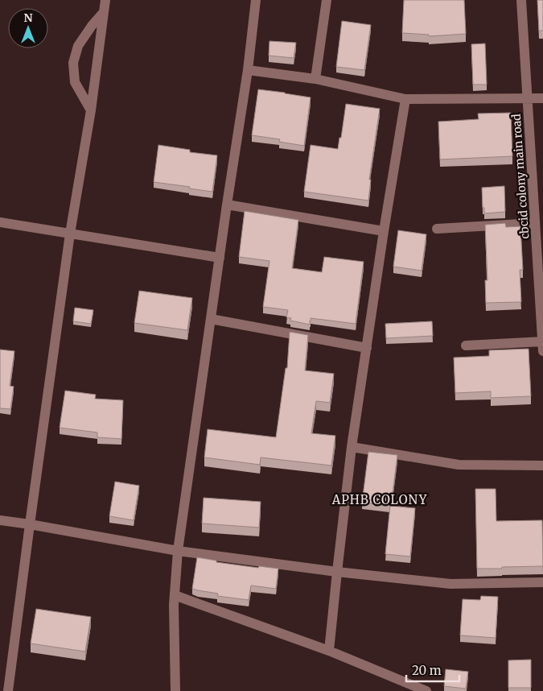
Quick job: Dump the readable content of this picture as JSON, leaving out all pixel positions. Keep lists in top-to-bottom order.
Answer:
{
  "streets": {
    "street": ["cbcid colony main road"]
  },
  "districts": ["APHB COLONY"],
  "scale_bar": "20 m",
  "north": "top"
}
